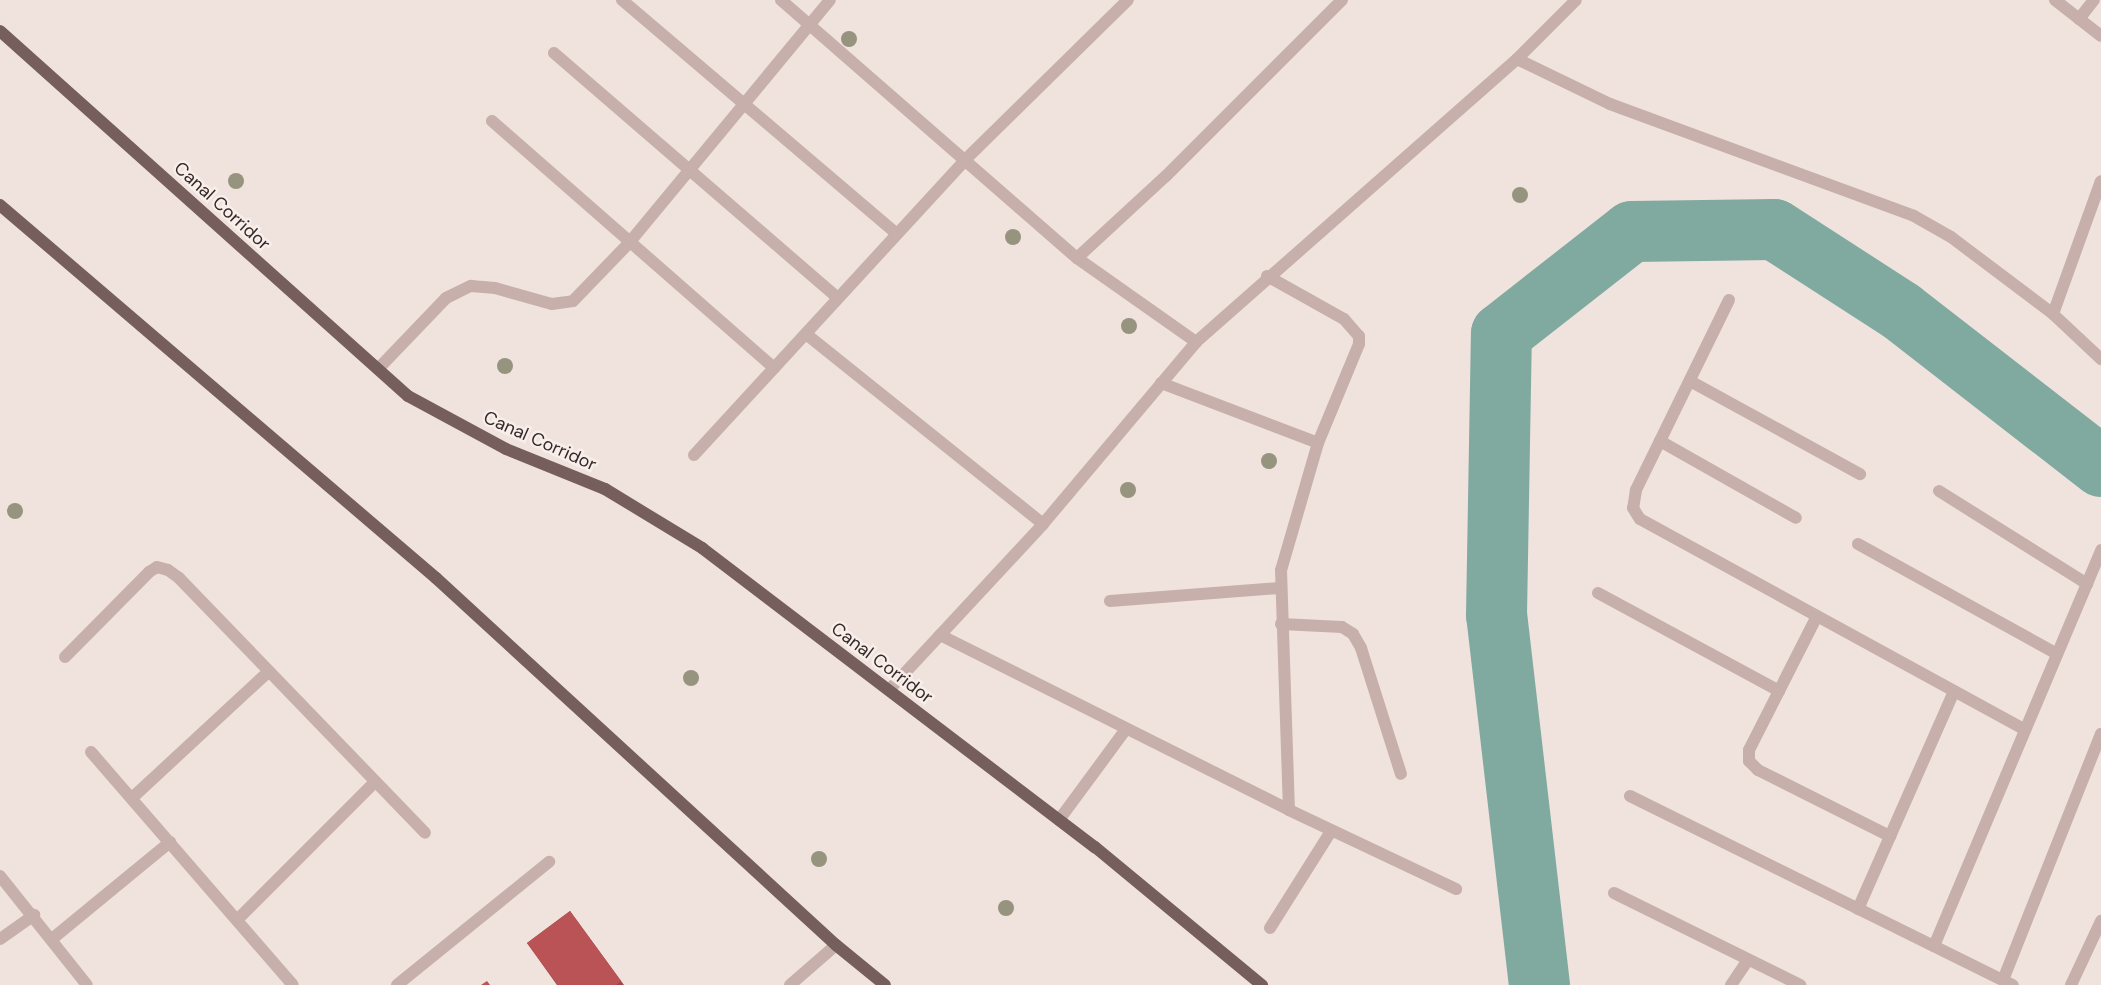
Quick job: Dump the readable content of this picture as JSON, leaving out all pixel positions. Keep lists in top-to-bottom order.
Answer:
{
  "streets": {
    "main road": ["Canal Corridor"]
  }
}
